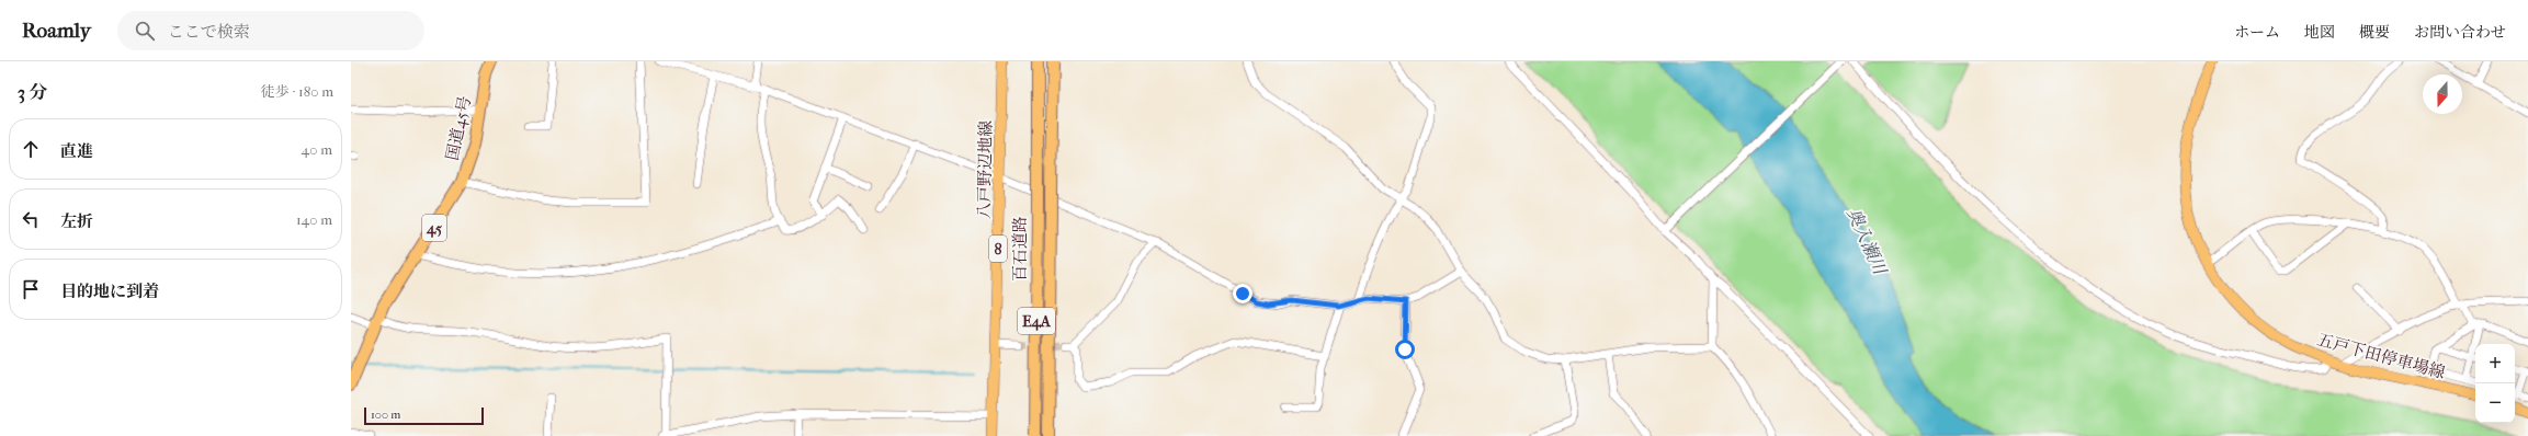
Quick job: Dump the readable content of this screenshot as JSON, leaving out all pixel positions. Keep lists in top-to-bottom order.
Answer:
{
  "streets": {
    "highway": [
      "国道45号",
      "45",
      "百石道路",
      "E4A"
    ],
    "main road": ["八戸野辺地線", "8", "五戸下田停車場線"]
  },
  "water": ["奥入瀬川"],
  "scale_bar": "100 m",
  "north": "bottom",
  "page": {
    "header": "Roamly",
    "search": "ここで検索",
    "nav": [
      "ホーム",
      "地図",
      "概要",
      "お問い合わせ"
    ],
    "heading": ["3 分", "徒歩 · 180 m"],
    "list": [
      ["直進", "40 m"],
      ["左折", "140 m"],
      "目的地に到着"
    ],
    "map_buttons": ["+", "−"],
    "scale": "100 m"
  }
}
